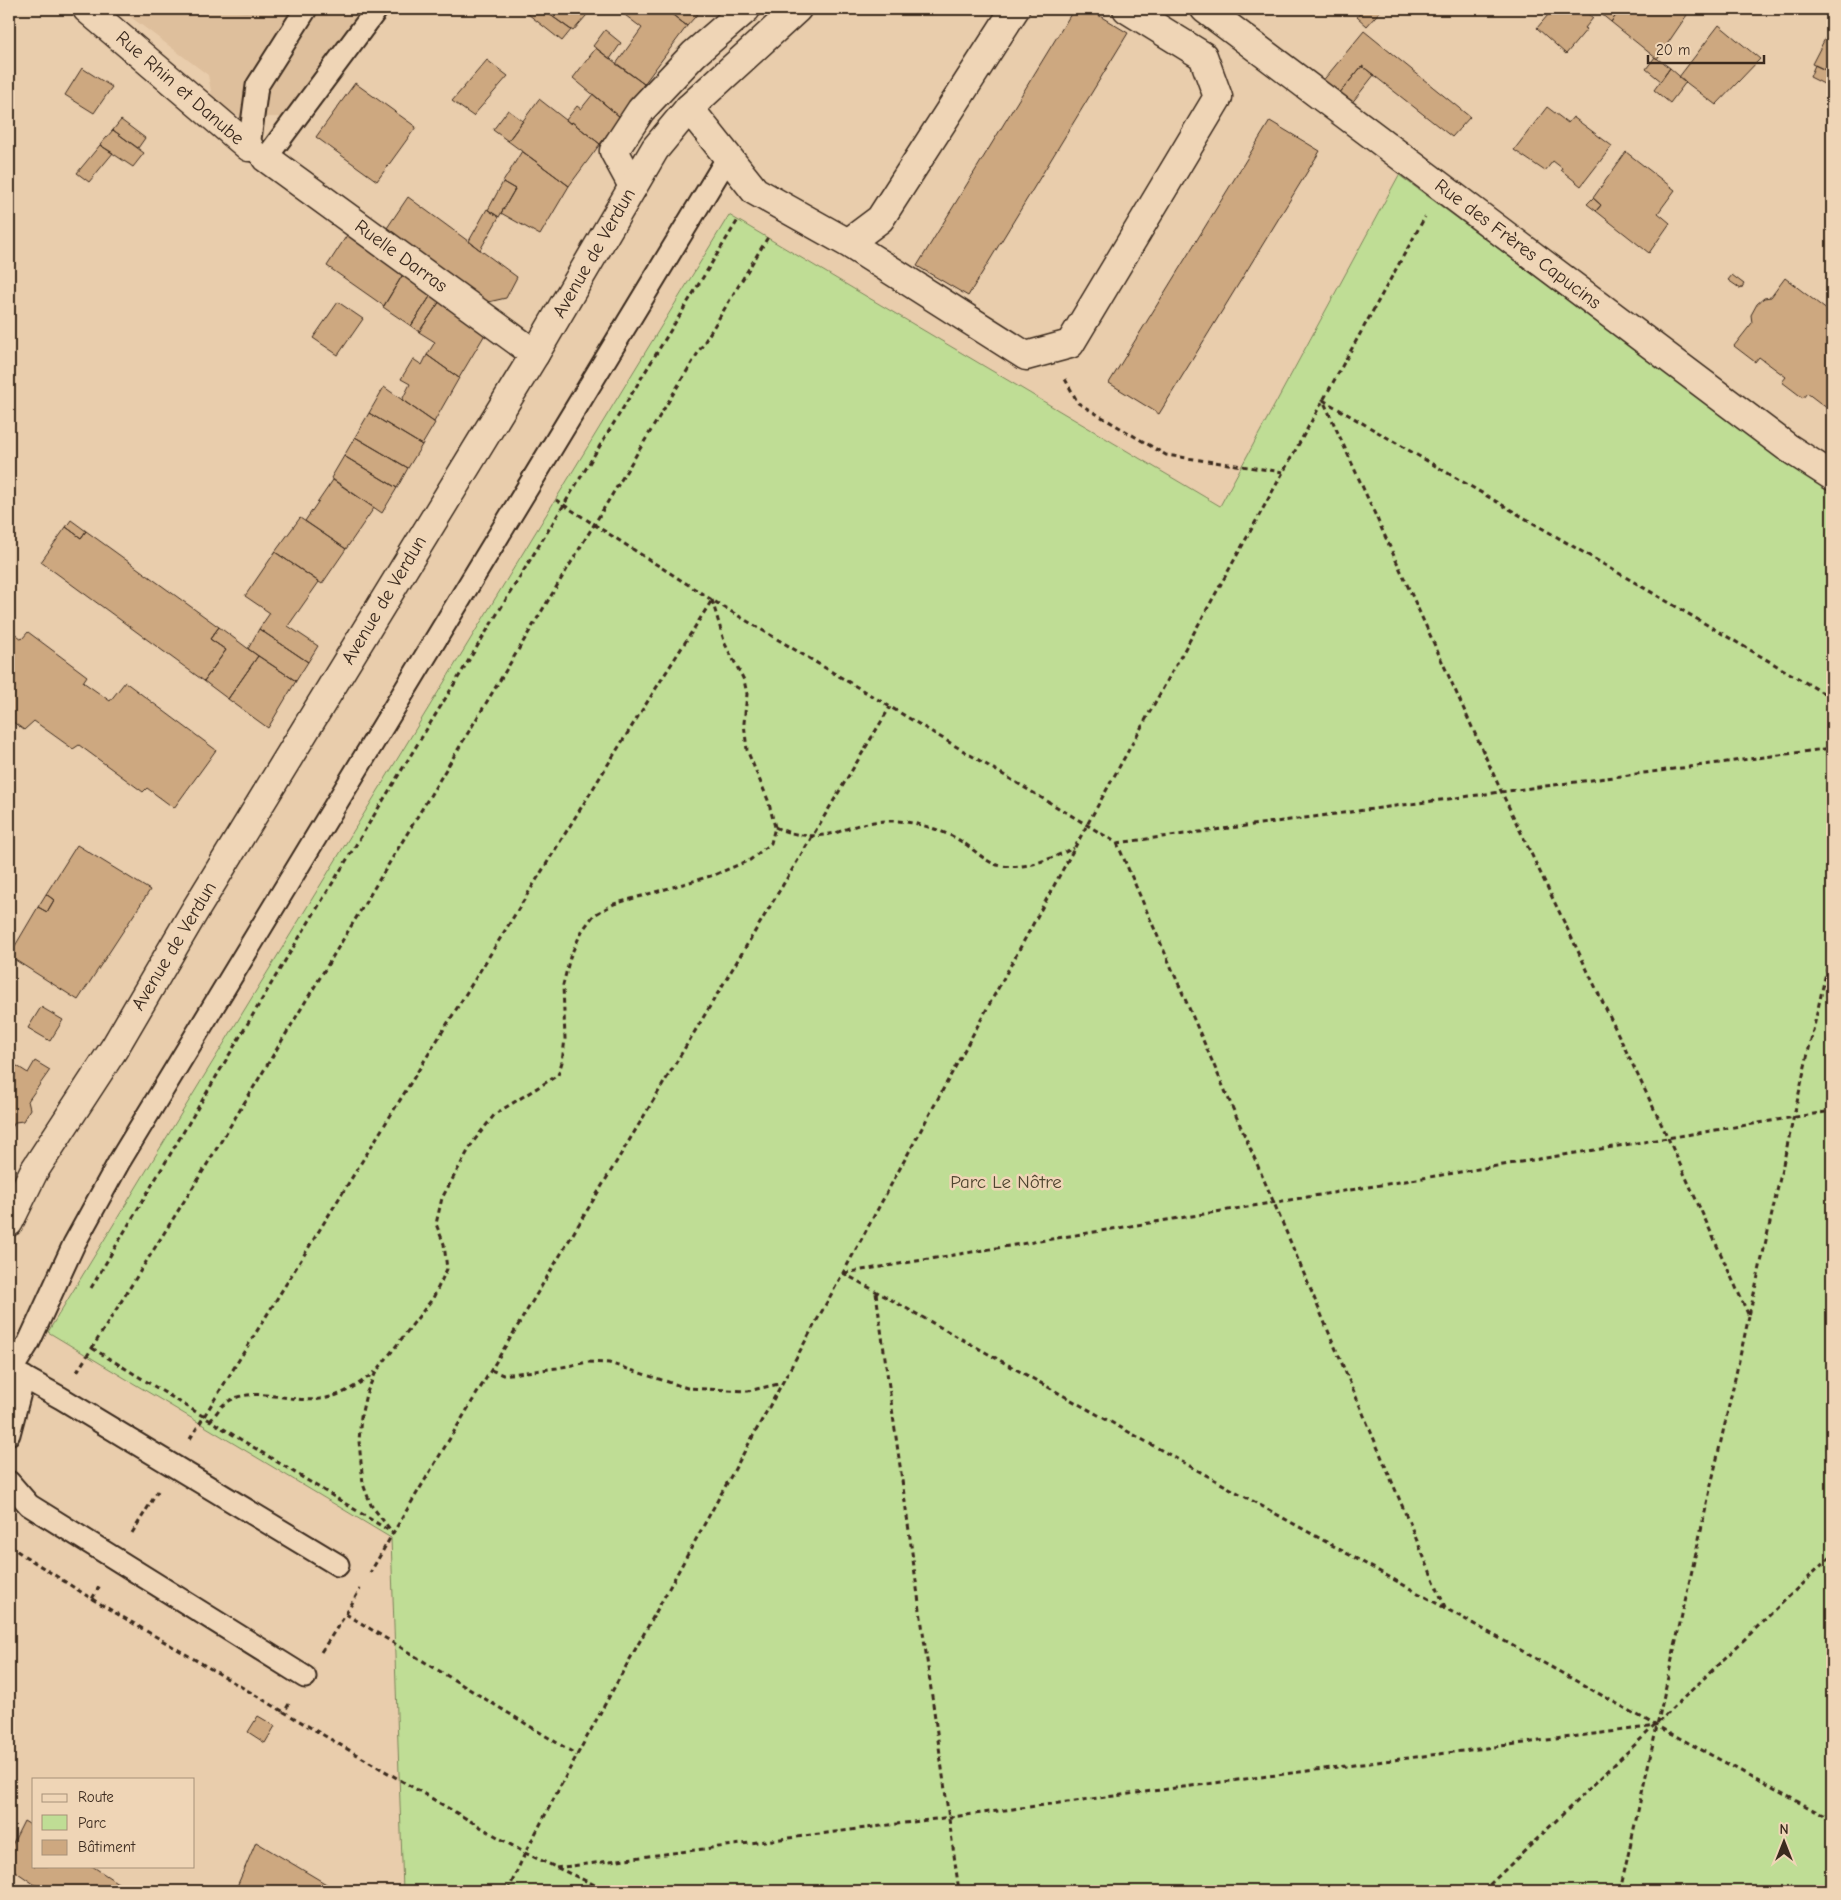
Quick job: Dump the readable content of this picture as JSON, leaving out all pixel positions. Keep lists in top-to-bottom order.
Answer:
{
  "streets": {
    "street": [
      "Rue Rhin et Danube",
      "Rue des Frères Capucins",
      "Avenue de Verdun",
      "Ruelle Darras"
    ]
  },
  "crossings": [
    ["Rue Rhin et Danube", "Ruelle Darras"],
    ["Avenue de Verdun", "Ruelle Darras"]
  ],
  "parks": ["Parc Le Nôtre"],
  "legend": ["Route", "Parc", "Bâtiment"],
  "scale_bar": "20 m",
  "north": "top"
}
